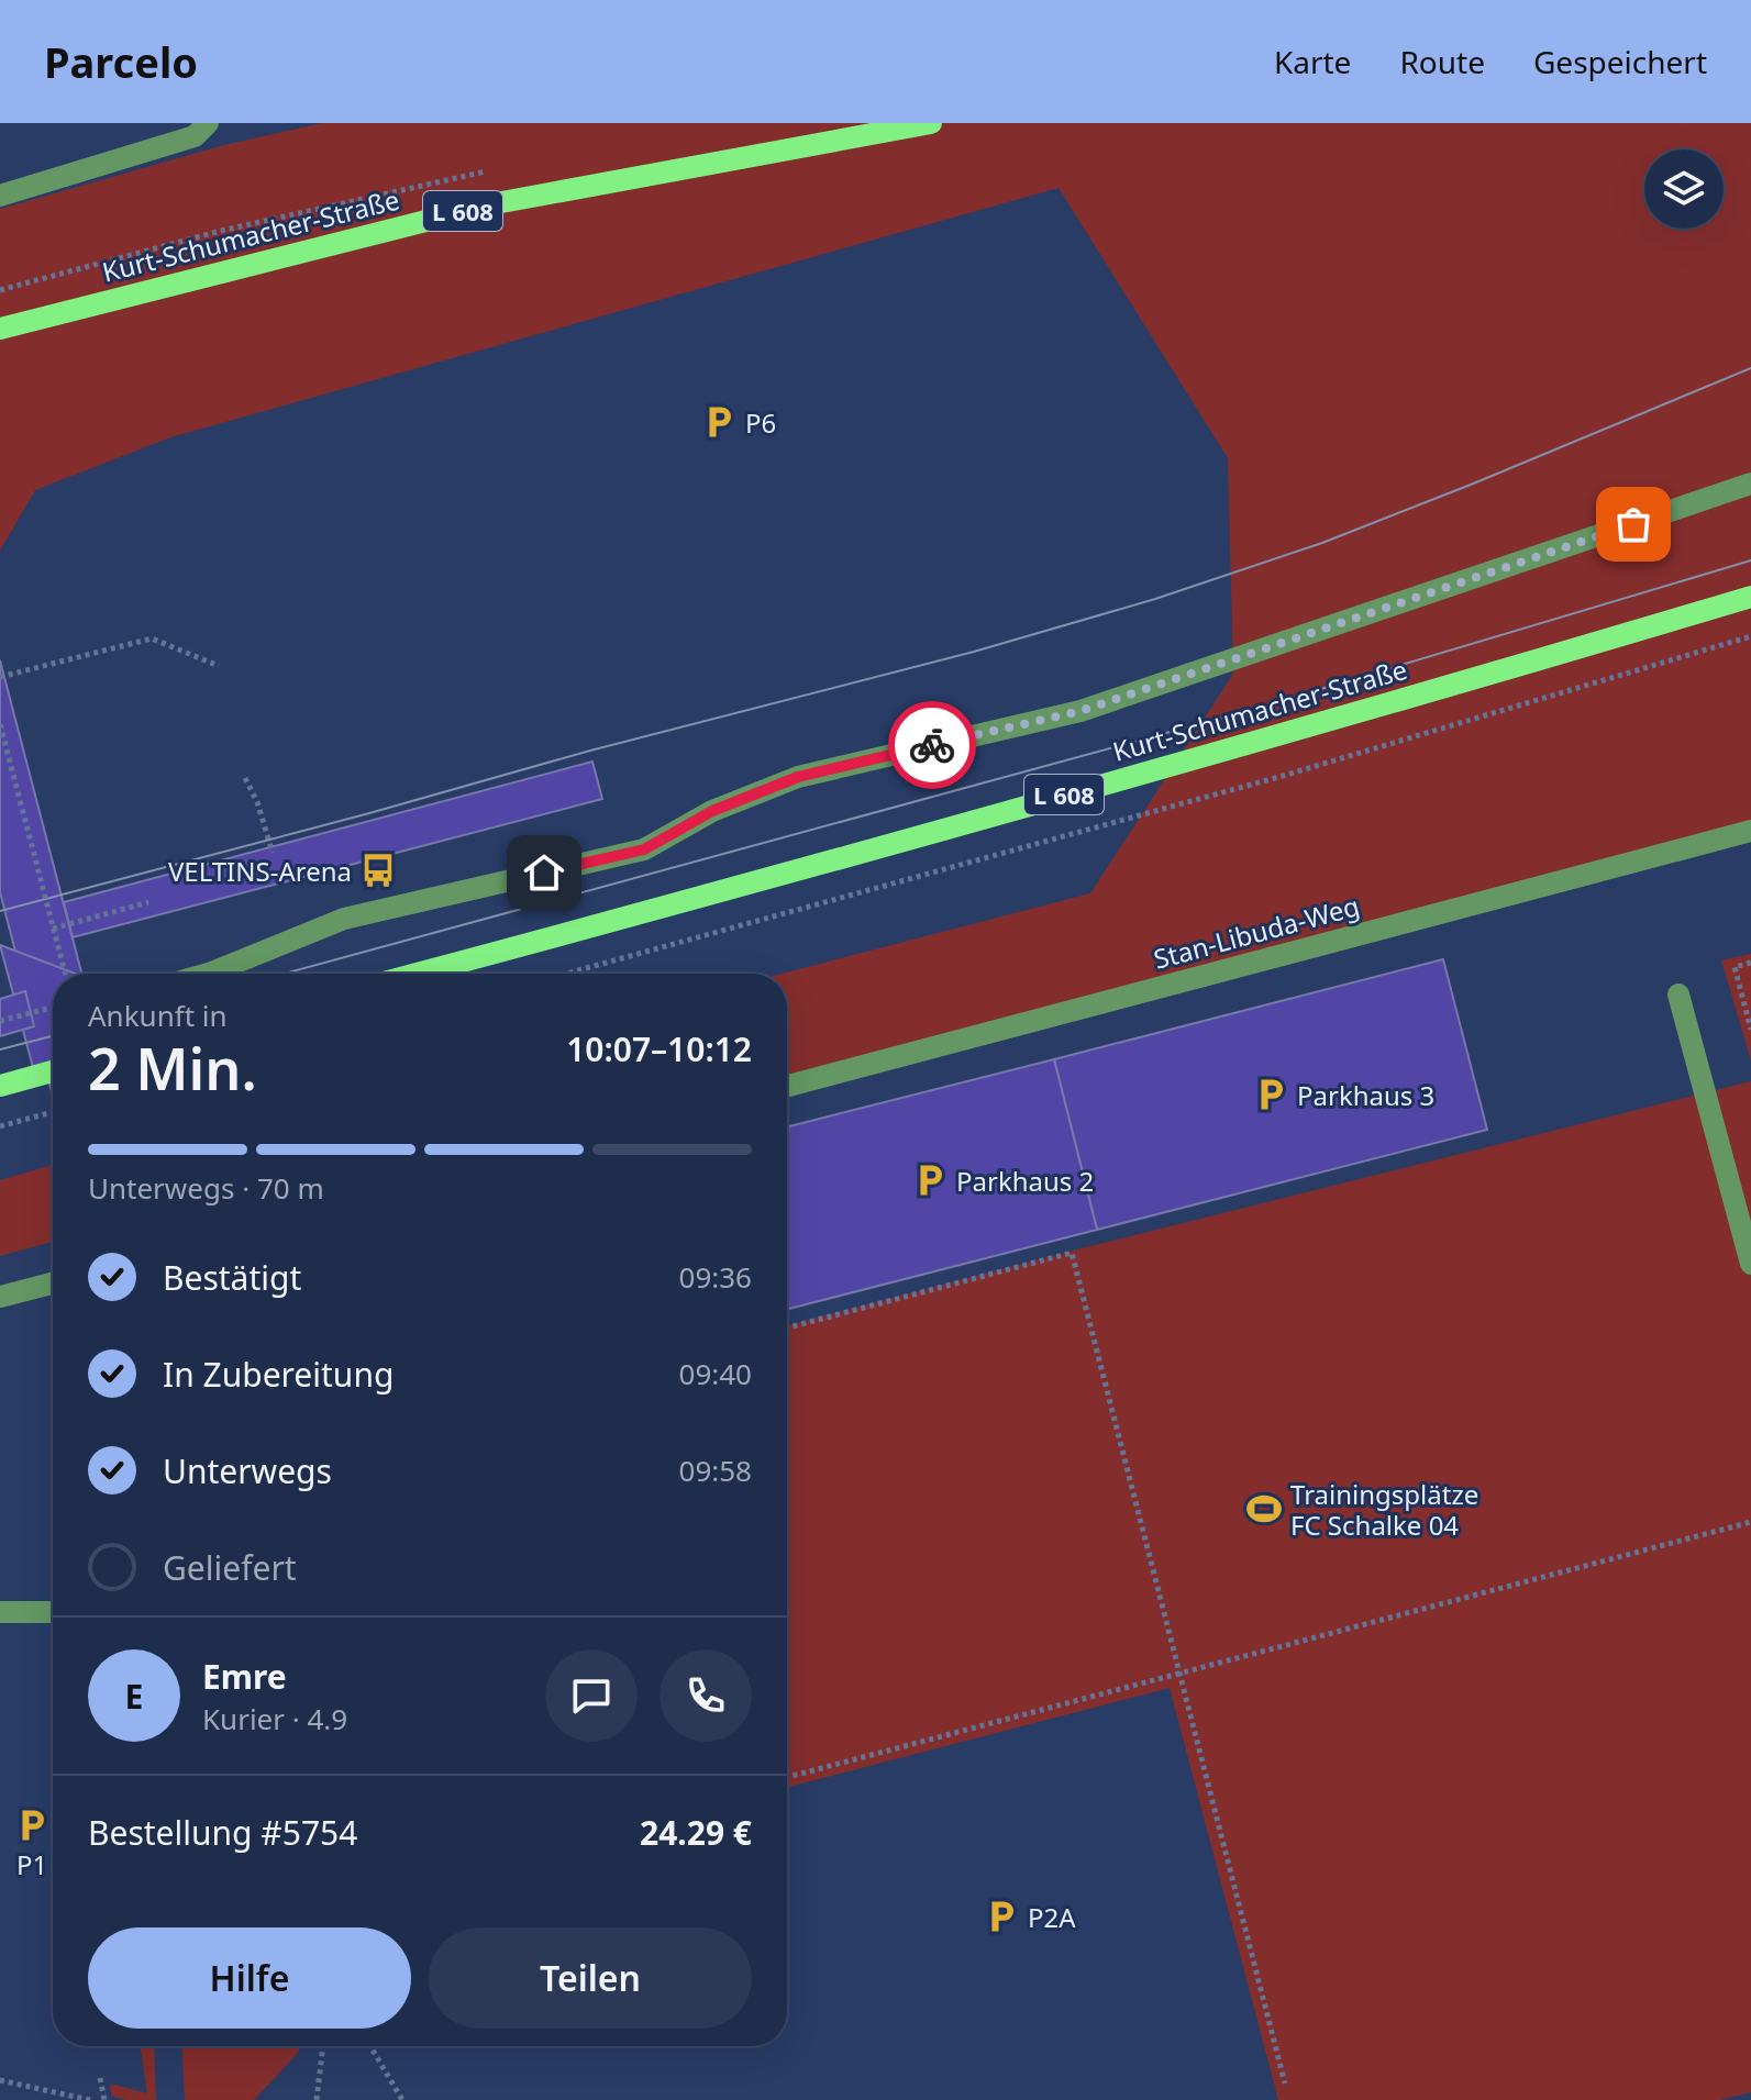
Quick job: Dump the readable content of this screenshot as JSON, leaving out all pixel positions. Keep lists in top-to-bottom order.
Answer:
{
  "streets": {
    "main road": ["L 608", "Kurt-Schumacher-Straße"],
    "street": ["Stan-Libuda-Weg"]
  },
  "places": {
    "parking": [
      "P6",
      "Parkhaus 3",
      "Parkhaus 2",
      "P1",
      "P2A"
    ],
    "bus stop": ["VELTINS-Arena"],
    "sports": ["Trainingsplätze FC Schalke 04"]
  },
  "page": {
    "header": "Parcelo",
    "nav": ["Karte", "Route", "Gespeichert"],
    "heading": ["2 Min.", "Ankunft in", "10:07–10:12"],
    "panel": [
      "Emre",
      "Kurier · 4.9",
      "Bestellung #5754",
      "24.29 €"
    ],
    "bar": "Unterwegs · 70 m",
    "list": [
      ["Bestätigt", "09:36"],
      ["In Zubereitung", "09:40"],
      ["Unterwegs", "09:58"],
      "Geliefert"
    ],
    "round": "E",
    "buttons": ["Hilfe", "Teilen"]
  }
}
